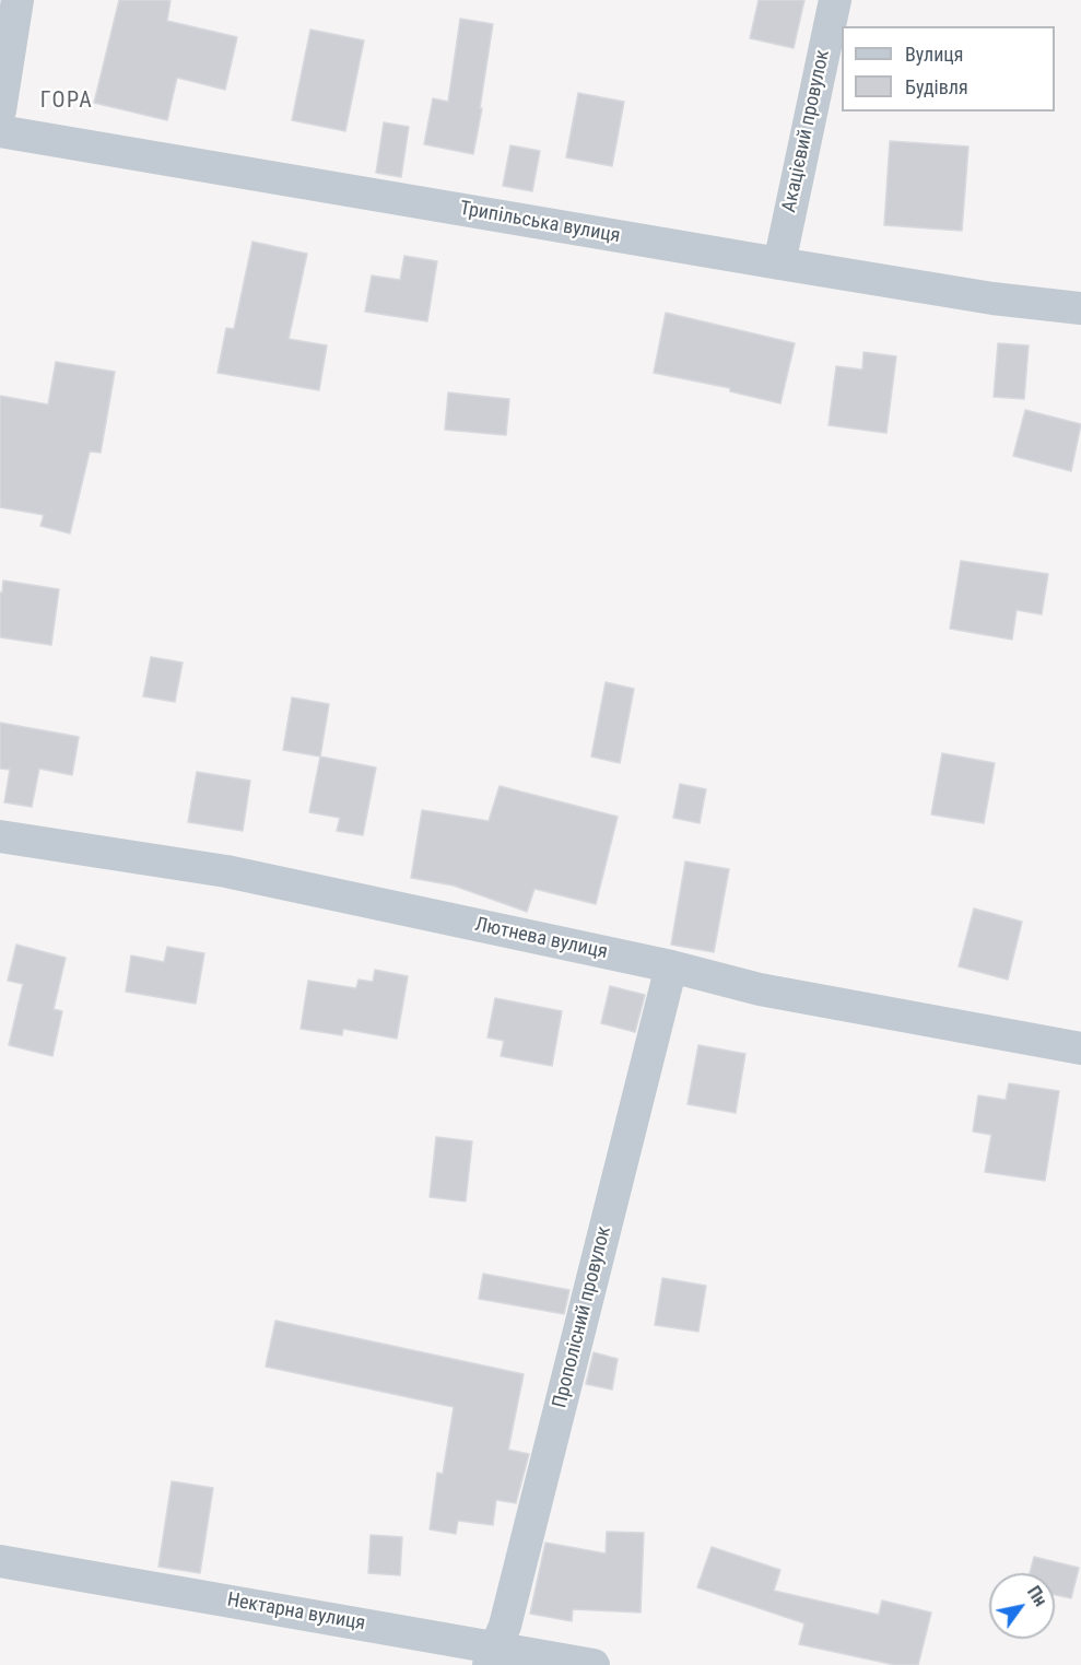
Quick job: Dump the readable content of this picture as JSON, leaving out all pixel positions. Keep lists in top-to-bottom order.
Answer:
{
  "streets": {
    "street": [
      "Акацієвий провулок",
      "Трипільська вулиця",
      "Лютнева вулиця",
      "Прополісний провулок",
      "Нектарна вулиця"
    ]
  },
  "crossings": [
    ["Акацієвий провулок", "Трипільська вулиця"],
    ["Лютнева вулиця", "Прополісний провулок"],
    ["Прополісний провулок", "Нектарна вулиця"]
  ],
  "districts": ["ГОРА"],
  "legend": ["Вулиця", "Будівля"],
  "north": "top right"
}
